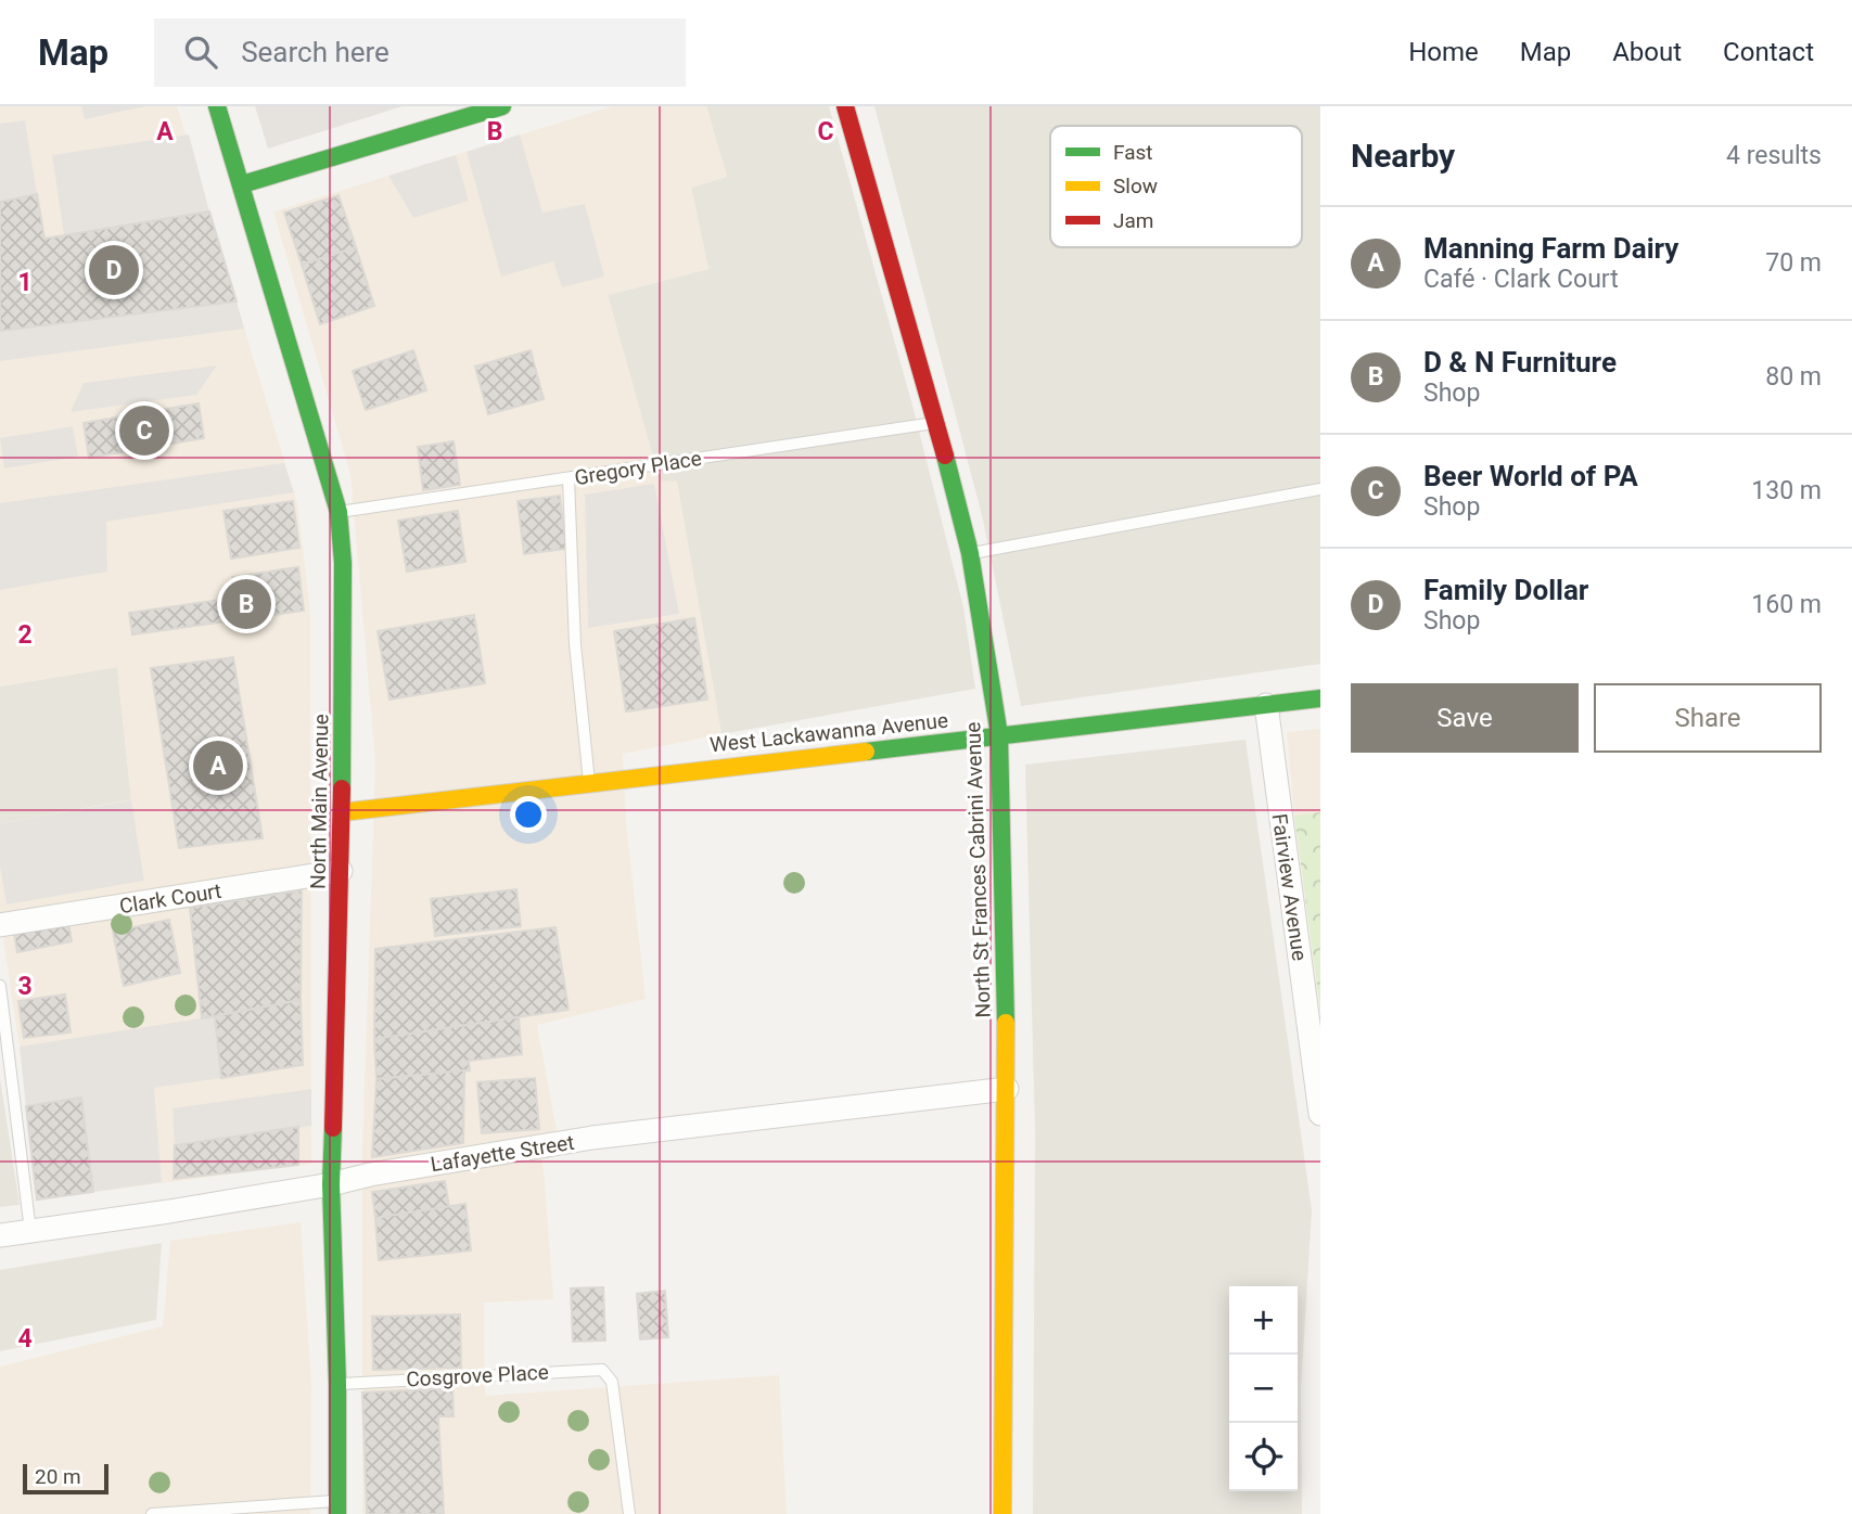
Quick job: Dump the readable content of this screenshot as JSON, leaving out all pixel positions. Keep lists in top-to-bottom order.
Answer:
{
  "streets": {
    "main road": ["West Lackawanna Avenue", "North Main Avenue", "North St Frances Cabrini Avenue"],
    "street": ["Fairview Avenue", "Clark Court", "Lafayette Street"],
    "lane": ["Gregory Place", "Cosgrove Place"]
  },
  "crossings": [
    ["Gregory Place", "North Main Avenue"],
    ["Gregory Place", "North St Frances Cabrini Avenue"],
    ["West Lackawanna Avenue", "North Main Avenue"],
    ["West Lackawanna Avenue", "North St Frances Cabrini Avenue"],
    ["West Lackawanna Avenue", "Fairview Avenue"],
    ["North Main Avenue", "Clark Court"],
    ["North Main Avenue", "Lafayette Street"],
    ["North Main Avenue", "Cosgrove Place"],
    ["North St Frances Cabrini Avenue", "Lafayette Street"]
  ],
  "legend": ["Fast", "Slow", "Jam"],
  "scale_bar": "20 m",
  "page": {
    "header": "Map",
    "search": "Search here",
    "nav": [
      "Home",
      "Map",
      "About",
      "Contact"
    ],
    "heading": ["Nearby", "4 results"],
    "list": [
      {
        "mark": "A",
        "name": "Manning Farm Dairy",
        "note": "Café · Clark Court",
        "value": "70 m"
      },
      {
        "mark": "B",
        "name": "D & N Furniture",
        "note": "Shop",
        "value": "80 m"
      },
      {
        "mark": "C",
        "name": "Beer World of PA",
        "note": "Shop",
        "value": "130 m"
      },
      {
        "mark": "D",
        "name": "Family Dollar",
        "note": "Shop",
        "value": "160 m"
      }
    ],
    "pins": [
      "D",
      "C",
      "B",
      "A"
    ],
    "buttons": ["Save", "Share"],
    "map_buttons": ["+", "−"],
    "scale": "20 m"
  },
  "grid": {
    "columns": ["A", "B", "C"],
    "rows": [
      "1",
      "2",
      "3",
      "4"
    ]
  }
}
